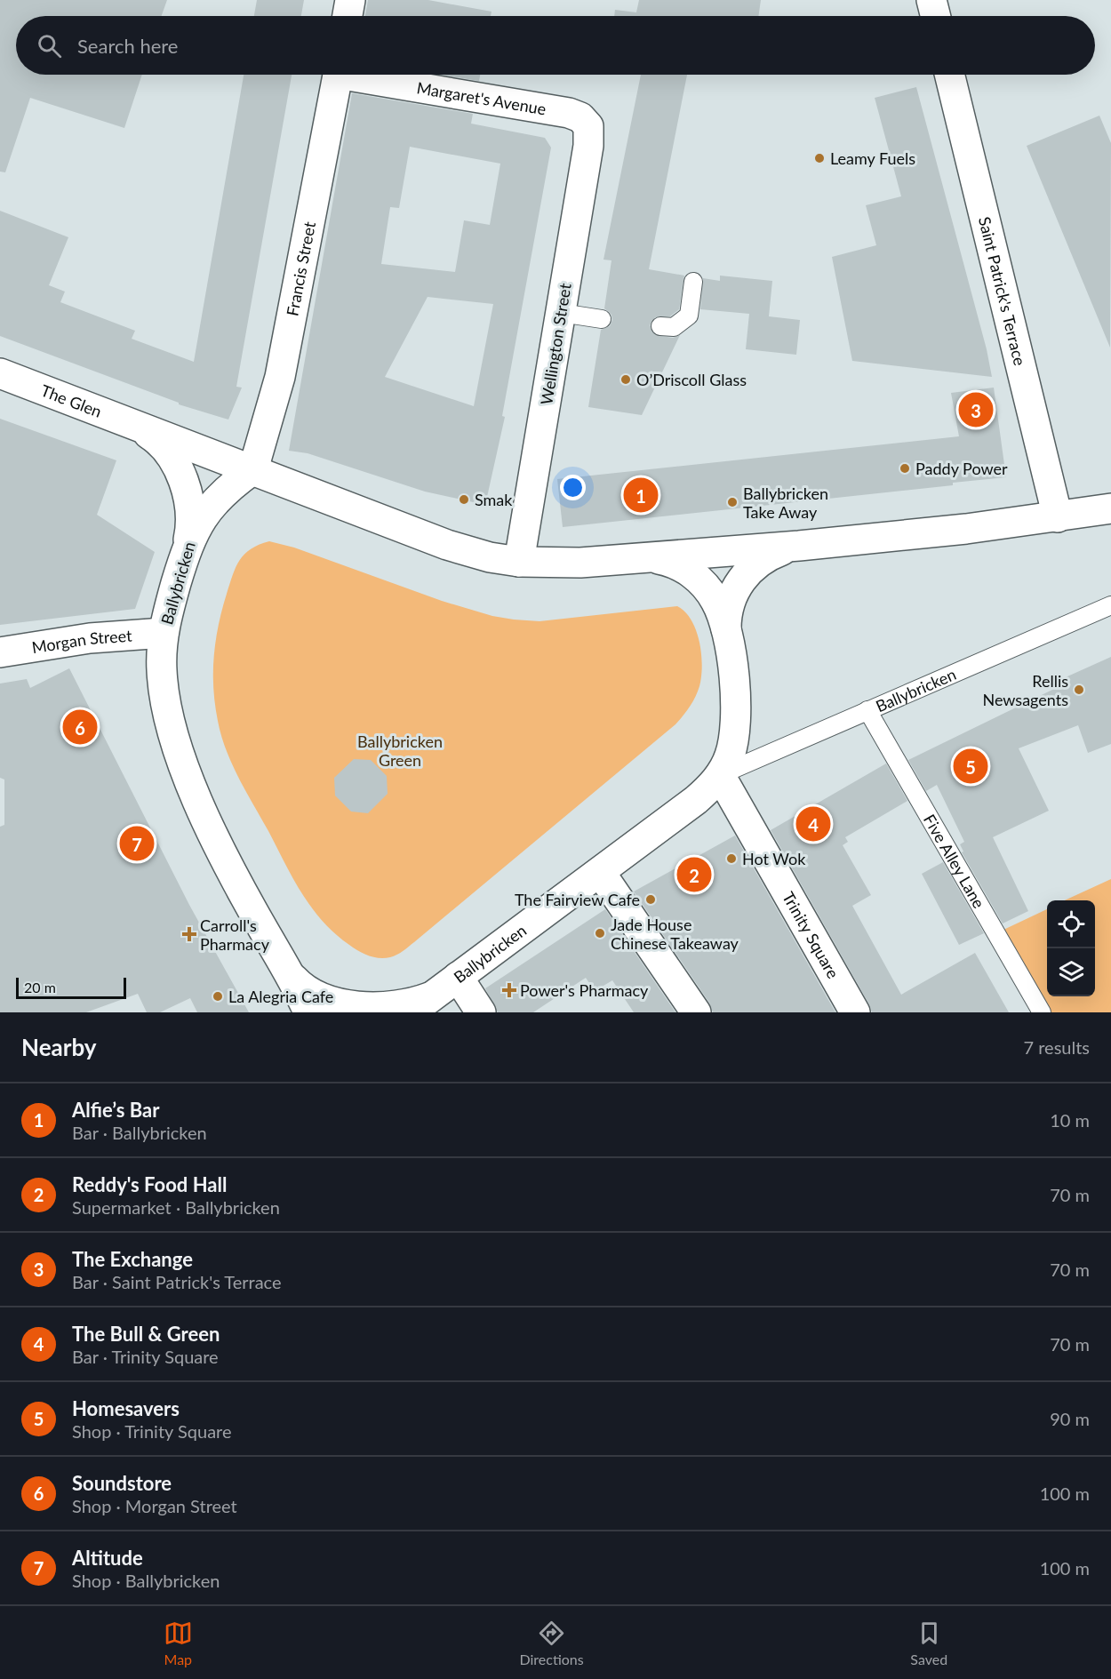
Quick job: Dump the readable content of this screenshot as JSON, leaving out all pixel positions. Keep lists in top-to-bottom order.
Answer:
{
  "streets": {
    "street": [
      "Margaret's Avenue",
      "Francis Street",
      "Saint Patrick's Terrace",
      "Wellington Street",
      "The Glen",
      "Ballybricken",
      "Morgan Street",
      "Trinity Square"
    ],
    "lane": ["Five Alley Lane"]
  },
  "crossings": [
    ["Margaret's Avenue", "Wellington Street"],
    ["Francis Street", "The Glen"],
    ["Francis Street", "Ballybricken"],
    ["Saint Patrick's Terrace", "Ballybricken"],
    ["Wellington Street", "Ballybricken"],
    ["The Glen", "Ballybricken"],
    ["Ballybricken", "Morgan Street"],
    ["Ballybricken", "Five Alley Lane"],
    ["Ballybricken", "Trinity Square"]
  ],
  "parks": ["Ballybricken Green"],
  "places": {
    "other": [
      "Leamy Fuels",
      "O’Driscoll Glass",
      "Paddy Power",
      "Smak",
      "Ballybricken Take Away",
      "Rellis Newsagents",
      "Hot Wok",
      "The Fairview Cafe",
      "Jade House Chinese Takeaway",
      "La Alegria Cafe"
    ],
    "health": ["Carroll's Pharmacy", "Power's Pharmacy"]
  },
  "scale_bar": "20 m",
  "page": {
    "search": "Search here",
    "pins": [
      "3",
      "1",
      "6",
      "5",
      "4",
      "7",
      "2"
    ],
    "scale": "20 m",
    "heading": ["Nearby", "7 results"],
    "list": [
      {
        "mark": "1",
        "name": "Alfie’s Bar",
        "note": "Bar · Ballybricken",
        "value": "10 m"
      },
      {
        "mark": "2",
        "name": "Reddy's Food Hall",
        "note": "Supermarket · Ballybricken",
        "value": "70 m"
      },
      {
        "mark": "3",
        "name": "The Exchange",
        "note": "Bar · Saint Patrick's Terrace",
        "value": "70 m"
      },
      {
        "mark": "4",
        "name": "The Bull & Green",
        "note": "Bar · Trinity Square",
        "value": "70 m"
      },
      {
        "mark": "5",
        "name": "Homesavers",
        "note": "Shop · Trinity Square",
        "value": "90 m"
      },
      {
        "mark": "6",
        "name": "Soundstore",
        "note": "Shop · Morgan Street",
        "value": "100 m"
      },
      {
        "mark": "7",
        "name": "Altitude",
        "note": "Shop · Ballybricken",
        "value": "100 m"
      }
    ],
    "nav": ["Map", "Directions", "Saved"]
  }
}
